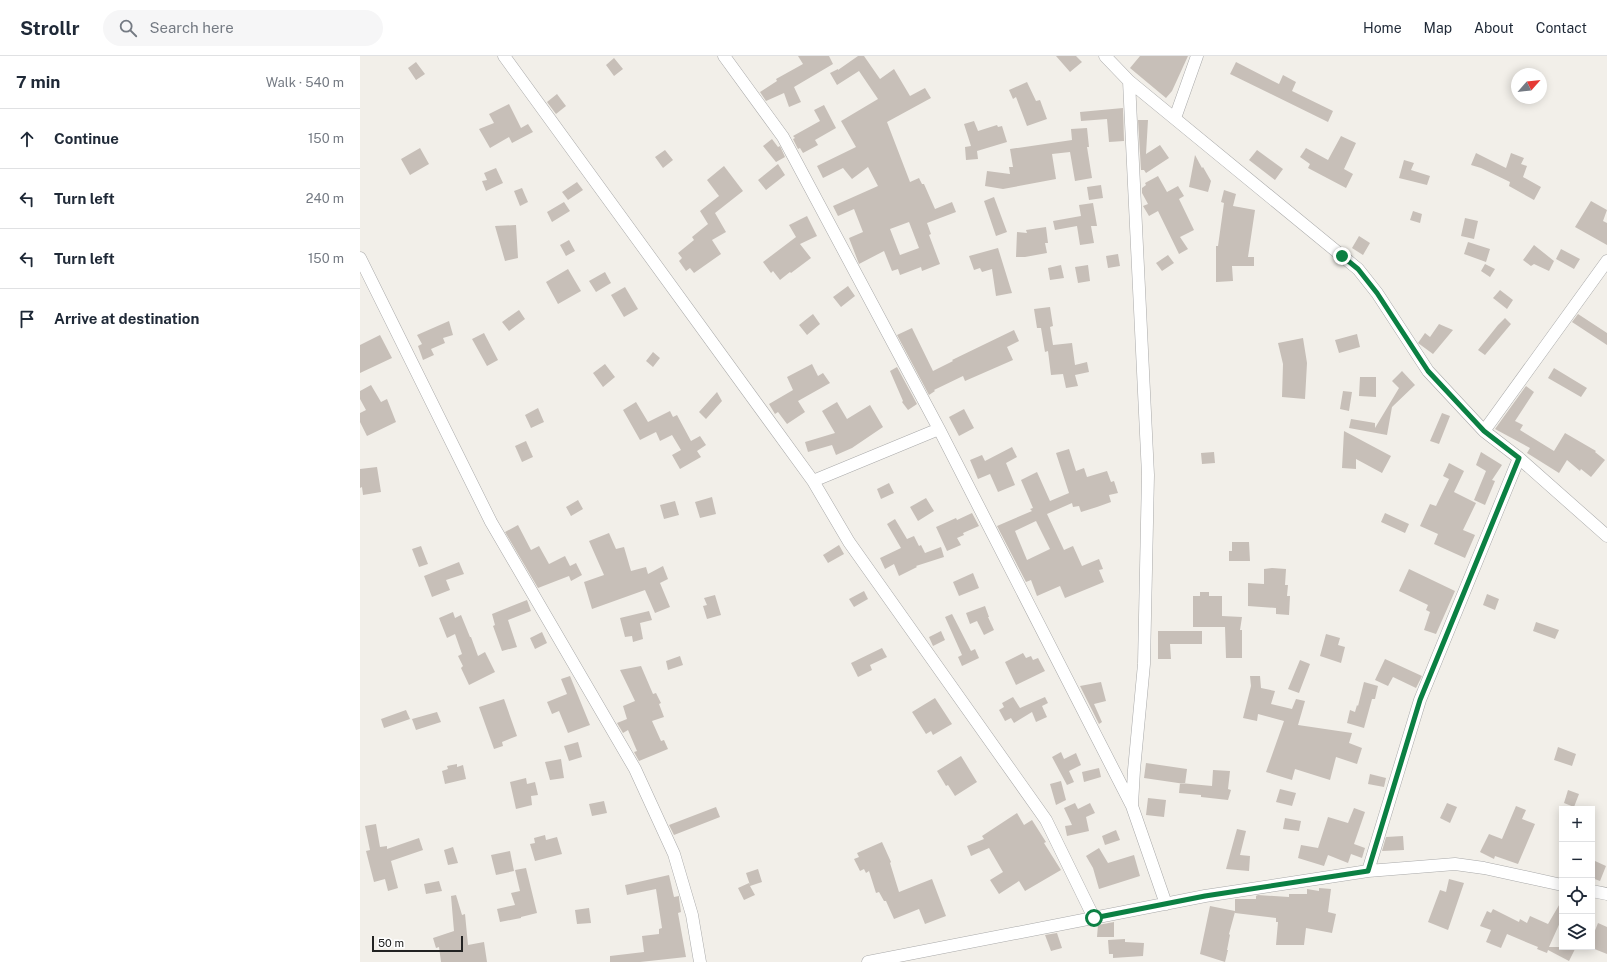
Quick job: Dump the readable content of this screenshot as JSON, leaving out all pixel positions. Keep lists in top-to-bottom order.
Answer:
{
  "scale_bar": "50 m",
  "north": "top right",
  "page": {
    "header": "Strollr",
    "search": "Search here",
    "nav": [
      "Home",
      "Map",
      "About",
      "Contact"
    ],
    "heading": ["7 min", "Walk · 540 m"],
    "list": [
      ["Continue", "150 m"],
      ["Turn left", "240 m"],
      ["Turn left", "150 m"],
      "Arrive at destination"
    ],
    "map_buttons": ["+", "−"],
    "scale": "50 m"
  }
}
